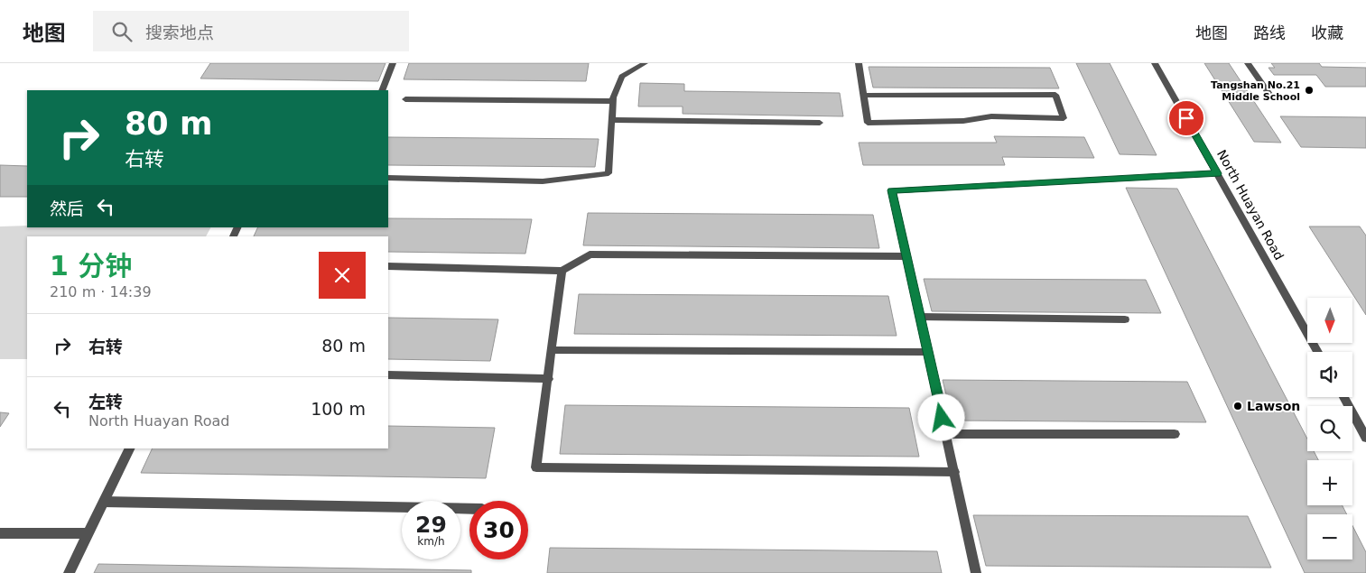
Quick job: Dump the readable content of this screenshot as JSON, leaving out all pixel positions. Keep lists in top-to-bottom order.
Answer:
{
  "streets": {
    "street": ["North Huayan Road"]
  },
  "places": ["Tangshan No.21 Middle School", "Lawson"],
  "north": "bottom",
  "page": {
    "header": "地图",
    "search": "搜索地点",
    "nav": ["地图", "路线", "收藏"],
    "turn": ["80 m", "右转"],
    "then": "然后",
    "heading": ["1 分钟", "210 m · 14:39"],
    "map_buttons": ["+", "−"],
    "list": [
      {
        "name": "右转",
        "value": "80 m"
      },
      {
        "name": "左转",
        "note": "North Huayan Road",
        "value": "100 m"
      }
    ],
    "speed": "29 km/h",
    "limit": "30"
  }
}
